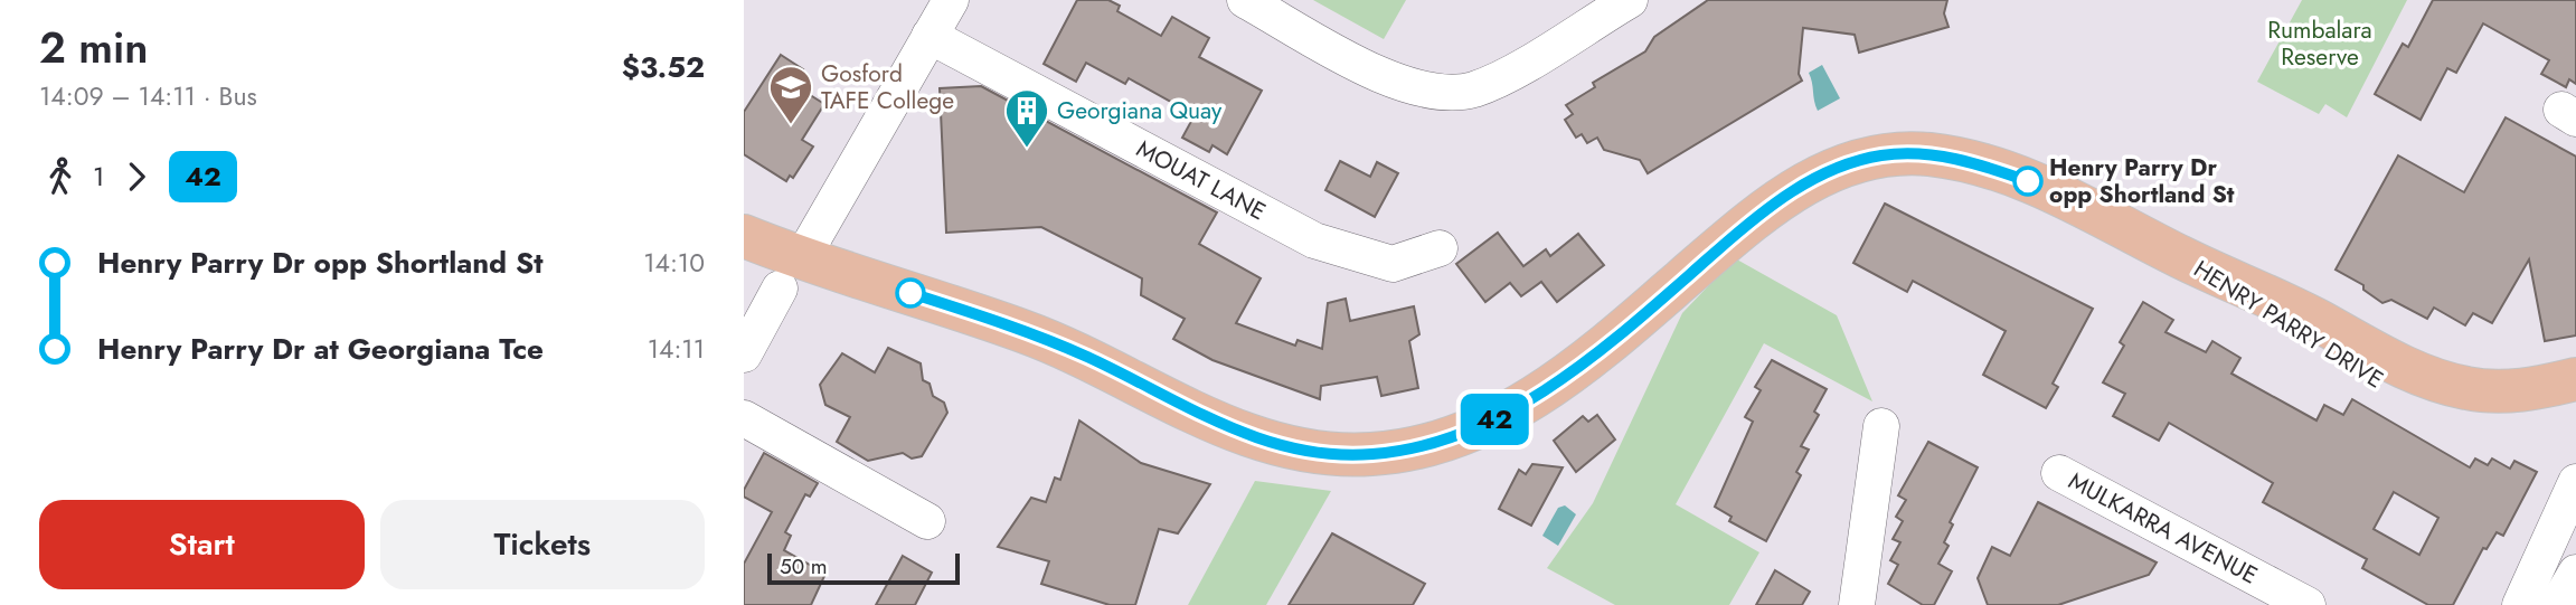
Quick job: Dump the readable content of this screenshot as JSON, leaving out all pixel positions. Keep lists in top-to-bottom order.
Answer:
{
  "streets": {
    "main road": ["HENRY PARRY DRIVE"],
    "street": ["MOUAT LANE", "MULKARRA AVENUE"]
  },
  "parks": ["Rumbalara Reserve"],
  "places": {
    "school or university": ["Gosford TAFE College"],
    "building": ["Georgiana Quay"],
    "other": ["Henry Parry Dr opp Shortland St"]
  },
  "lines": ["bus line 42"],
  "scale_bar": "50 m",
  "page": {
    "heading": ["2 min", "14:09 – 14:11 · Bus", "$3.52"],
    "on_map": "42",
    "legs": ["1", "42"],
    "list": [
      {
        "name": "Henry Parry Dr opp Shortland St",
        "value": "14:10"
      },
      {
        "name": "Henry Parry Dr at Georgiana Tce",
        "value": "14:11"
      }
    ],
    "buttons": ["Start", "Tickets"],
    "scale": "50 m"
  }
}
